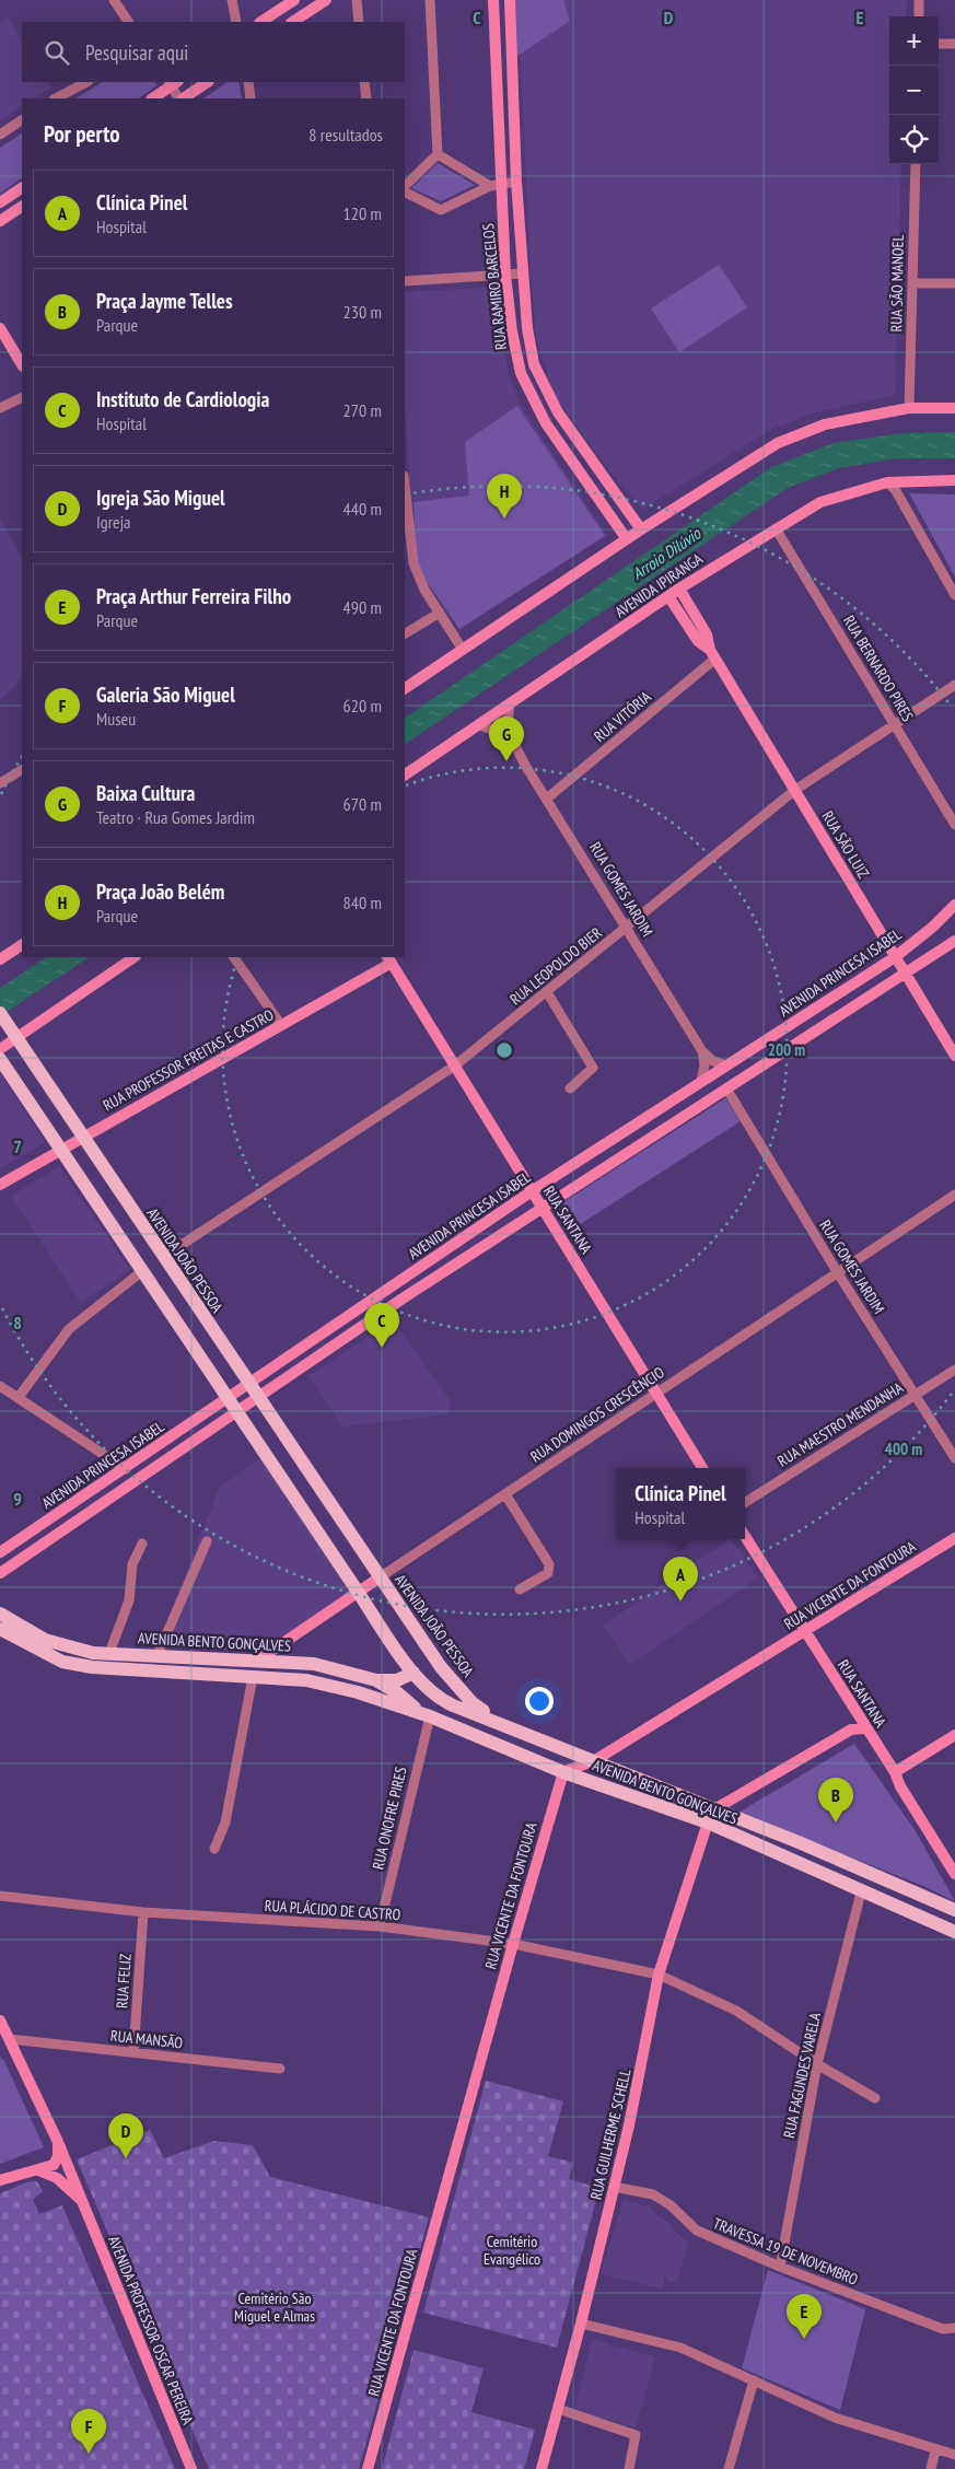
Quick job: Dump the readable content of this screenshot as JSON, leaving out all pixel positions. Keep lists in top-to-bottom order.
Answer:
{
  "streets": {
    "main road": [
      "RUA RAMIRO BARCELOS",
      "AVENIDA IPIRANGA",
      "RUA SÃO LUIZ",
      "AVENIDA PRINCESA ISABEL",
      "RUA PROFESSOR FREITAS E CASTRO",
      "RUA SANTANA",
      "AVENIDA JOÃO PESSOA",
      "RUA DOMINGOS CRESCÊNCIO",
      "RUA VICENTE DA FONTOURA",
      "AVENIDA BENTO GONÇALVES",
      "RUA GUILHERME SCHELL",
      "AVENIDA PROFESSOR OSCAR PEREIRA"
    ],
    "street": [
      "RUA SÃO MANOEL",
      "RUA BERNARDO PIRES",
      "RUA VITÓRIA",
      "RUA GOMES JARDIM",
      "RUA LEOPOLDO BIER",
      "RUA MAESTRO MENDANHA",
      "RUA ONOFRE PIRES",
      "RUA PLÁCIDO DE CASTRO",
      "RUA FELIZ",
      "RUA MANSÃO",
      "RUA FAGUNDES VARELA",
      "TRAVESSA 19 DE NOVEMBRO"
    ]
  },
  "crossings": [
    ["AVENIDA IPIRANGA", "RUA BERNARDO PIRES"],
    ["AVENIDA IPIRANGA", "RUA SÃO LUIZ"],
    ["AVENIDA IPIRANGA", "RUA GOMES JARDIM"],
    ["RUA BERNARDO PIRES", "RUA LEOPOLDO BIER"],
    ["RUA VITÓRIA", "RUA SÃO LUIZ"],
    ["RUA VITÓRIA", "RUA GOMES JARDIM"],
    ["RUA SÃO LUIZ", "RUA LEOPOLDO BIER"],
    ["RUA SÃO LUIZ", "AVENIDA PRINCESA ISABEL"],
    ["RUA GOMES JARDIM", "RUA LEOPOLDO BIER"],
    ["RUA GOMES JARDIM", "AVENIDA PRINCESA ISABEL"],
    ["RUA GOMES JARDIM", "RUA DOMINGOS CRESCÊNCIO"],
    ["RUA GOMES JARDIM", "RUA MAESTRO MENDANHA"],
    ["RUA LEOPOLDO BIER", "RUA SANTANA"],
    ["RUA LEOPOLDO BIER", "AVENIDA JOÃO PESSOA"],
    ["AVENIDA PRINCESA ISABEL", "RUA SANTANA"],
    ["AVENIDA PRINCESA ISABEL", "AVENIDA JOÃO PESSOA"],
    ["RUA PROFESSOR FREITAS E CASTRO", "RUA SANTANA"],
    ["RUA PROFESSOR FREITAS E CASTRO", "AVENIDA JOÃO PESSOA"],
    ["RUA SANTANA", "RUA DOMINGOS CRESCÊNCIO"],
    ["RUA SANTANA", "RUA VICENTE DA FONTOURA"],
    ["AVENIDA JOÃO PESSOA", "RUA DOMINGOS CRESCÊNCIO"],
    ["AVENIDA JOÃO PESSOA", "AVENIDA BENTO GONÇALVES"],
    ["RUA DOMINGOS CRESCÊNCIO", "AVENIDA BENTO GONÇALVES"],
    ["RUA VICENTE DA FONTOURA", "AVENIDA BENTO GONÇALVES"],
    ["RUA VICENTE DA FONTOURA", "RUA PLÁCIDO DE CASTRO"],
    ["AVENIDA BENTO GONÇALVES", "RUA ONOFRE PIRES"],
    ["AVENIDA BENTO GONÇALVES", "RUA FAGUNDES VARELA"],
    ["AVENIDA BENTO GONÇALVES", "RUA GUILHERME SCHELL"],
    ["RUA ONOFRE PIRES", "RUA PLÁCIDO DE CASTRO"],
    ["RUA PLÁCIDO DE CASTRO", "RUA FELIZ"],
    ["RUA PLÁCIDO DE CASTRO", "RUA FAGUNDES VARELA"],
    ["RUA PLÁCIDO DE CASTRO", "RUA GUILHERME SCHELL"],
    ["RUA FELIZ", "RUA MANSÃO"],
    ["RUA MANSÃO", "AVENIDA PROFESSOR OSCAR PEREIRA"],
    ["RUA FAGUNDES VARELA", "TRAVESSA 19 DE NOVEMBRO"],
    ["RUA GUILHERME SCHELL", "TRAVESSA 19 DE NOVEMBRO"]
  ],
  "water": ["Arroio Dilúvio"],
  "parks": ["Cemitério Evangélico", "Cemitério São Miguel e Almas"],
  "page": {
    "map_buttons": ["+", "−"],
    "search": "Pesquisar aqui",
    "heading": ["Por perto", "8 resultados"],
    "list": [
      {
        "mark": "A",
        "name": "Clínica Pinel",
        "note": "Hospital",
        "value": "120 m"
      },
      {
        "mark": "B",
        "name": "Praça Jayme Telles",
        "note": "Parque",
        "value": "230 m"
      },
      {
        "mark": "C",
        "name": "Instituto de Cardiologia",
        "note": "Hospital",
        "value": "270 m"
      },
      {
        "mark": "D",
        "name": "Igreja São Miguel",
        "note": "Igreja",
        "value": "440 m"
      },
      {
        "mark": "E",
        "name": "Praça Arthur Ferreira Filho",
        "note": "Parque",
        "value": "490 m"
      },
      {
        "mark": "F",
        "name": "Galeria São Miguel",
        "note": "Museu",
        "value": "620 m"
      },
      {
        "mark": "G",
        "name": "Baixa Cultura",
        "note": "Teatro · Rua Gomes Jardim",
        "value": "670 m"
      },
      {
        "mark": "H",
        "name": "Praça João Belém",
        "note": "Parque",
        "value": "840 m"
      }
    ],
    "pins": [
      "H",
      "G",
      "C",
      "A",
      "B",
      "D",
      "E",
      "F"
    ],
    "popup": ["Clínica Pinel", "Hospital"]
  },
  "grid": {
    "columns": ["C", "D", "E"],
    "rows": ["7", "8", "9"]
  },
  "rings": ["200 m", "400 m"]
}
